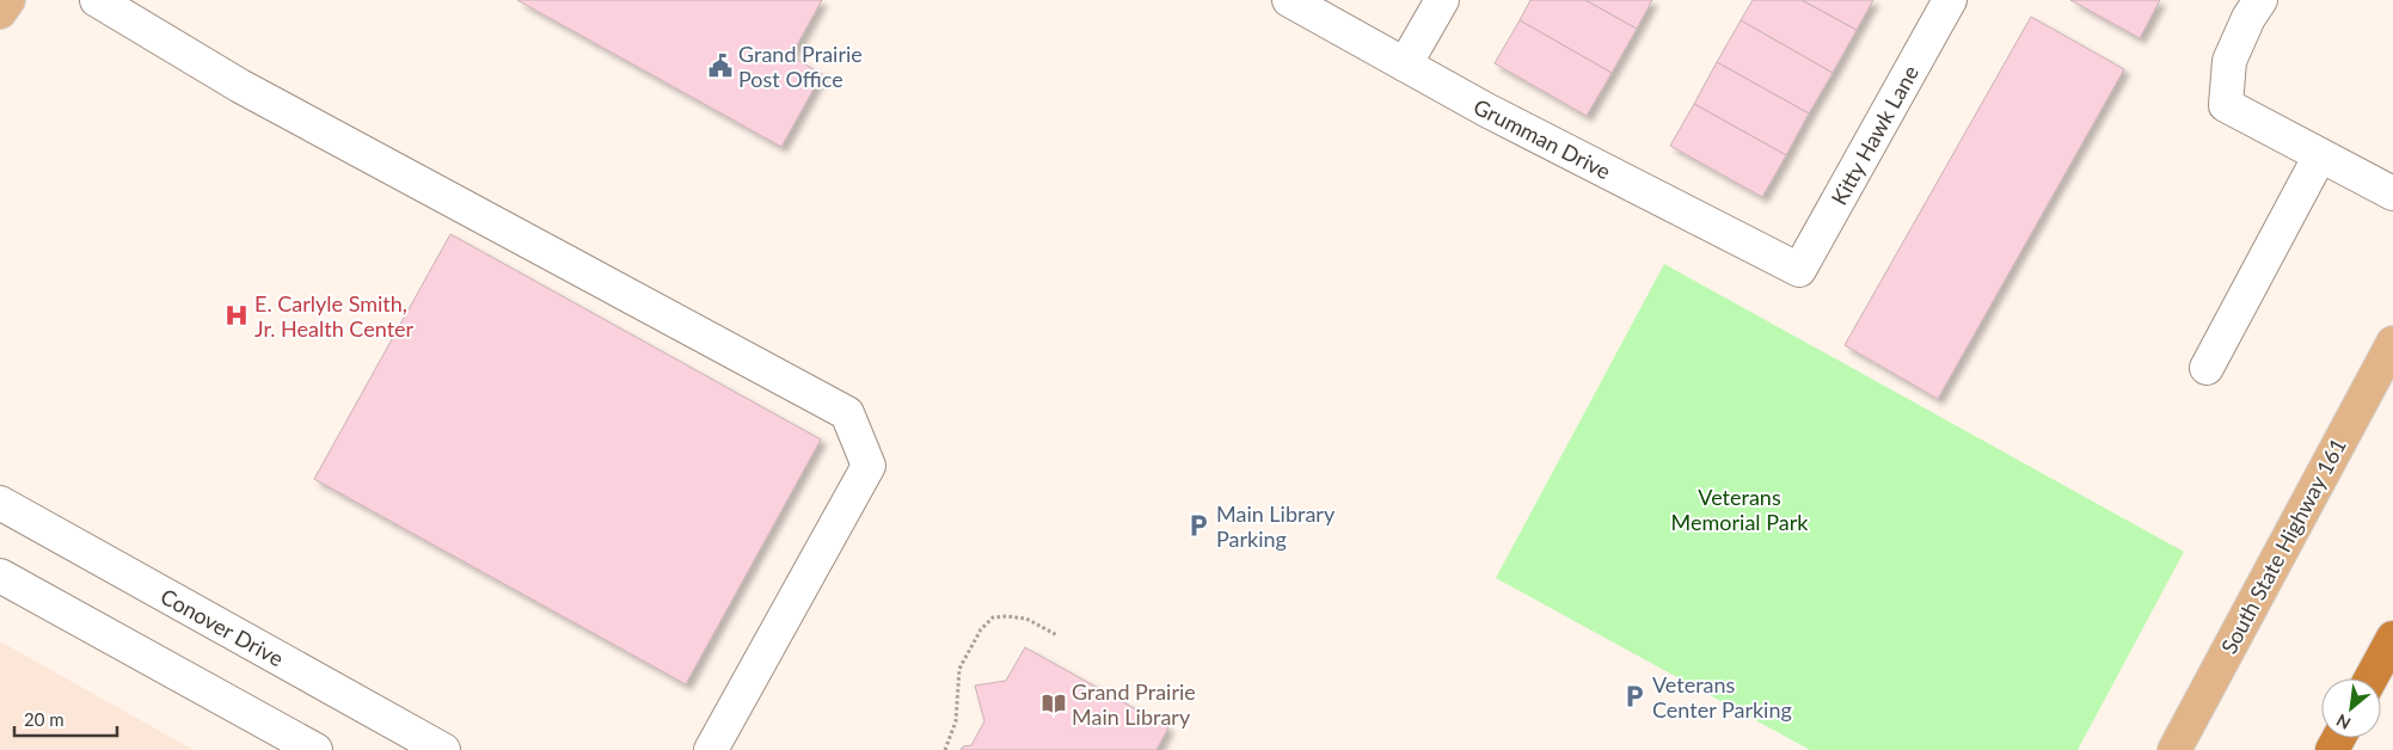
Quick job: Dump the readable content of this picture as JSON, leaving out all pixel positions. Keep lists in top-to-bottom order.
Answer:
{
  "streets": {
    "main road": ["South State Highway 161"],
    "street": ["Kitty Hawk Lane", "Grumman Drive", "Conover Drive"]
  },
  "crossings": [
    ["Kitty Hawk Lane", "Grumman Drive"]
  ],
  "parks": ["Veterans Memorial Park"],
  "places": {
    "public building": ["Grand Prairie Post Office"],
    "hospital": ["E. Carlyle Smith, Jr. Health Center"],
    "parking": ["Main Library Parking", "Veterans Center Parking"],
    "library": ["Grand Prairie Main Library"]
  },
  "scale_bar": "20 m",
  "north": "bottom left"
}
